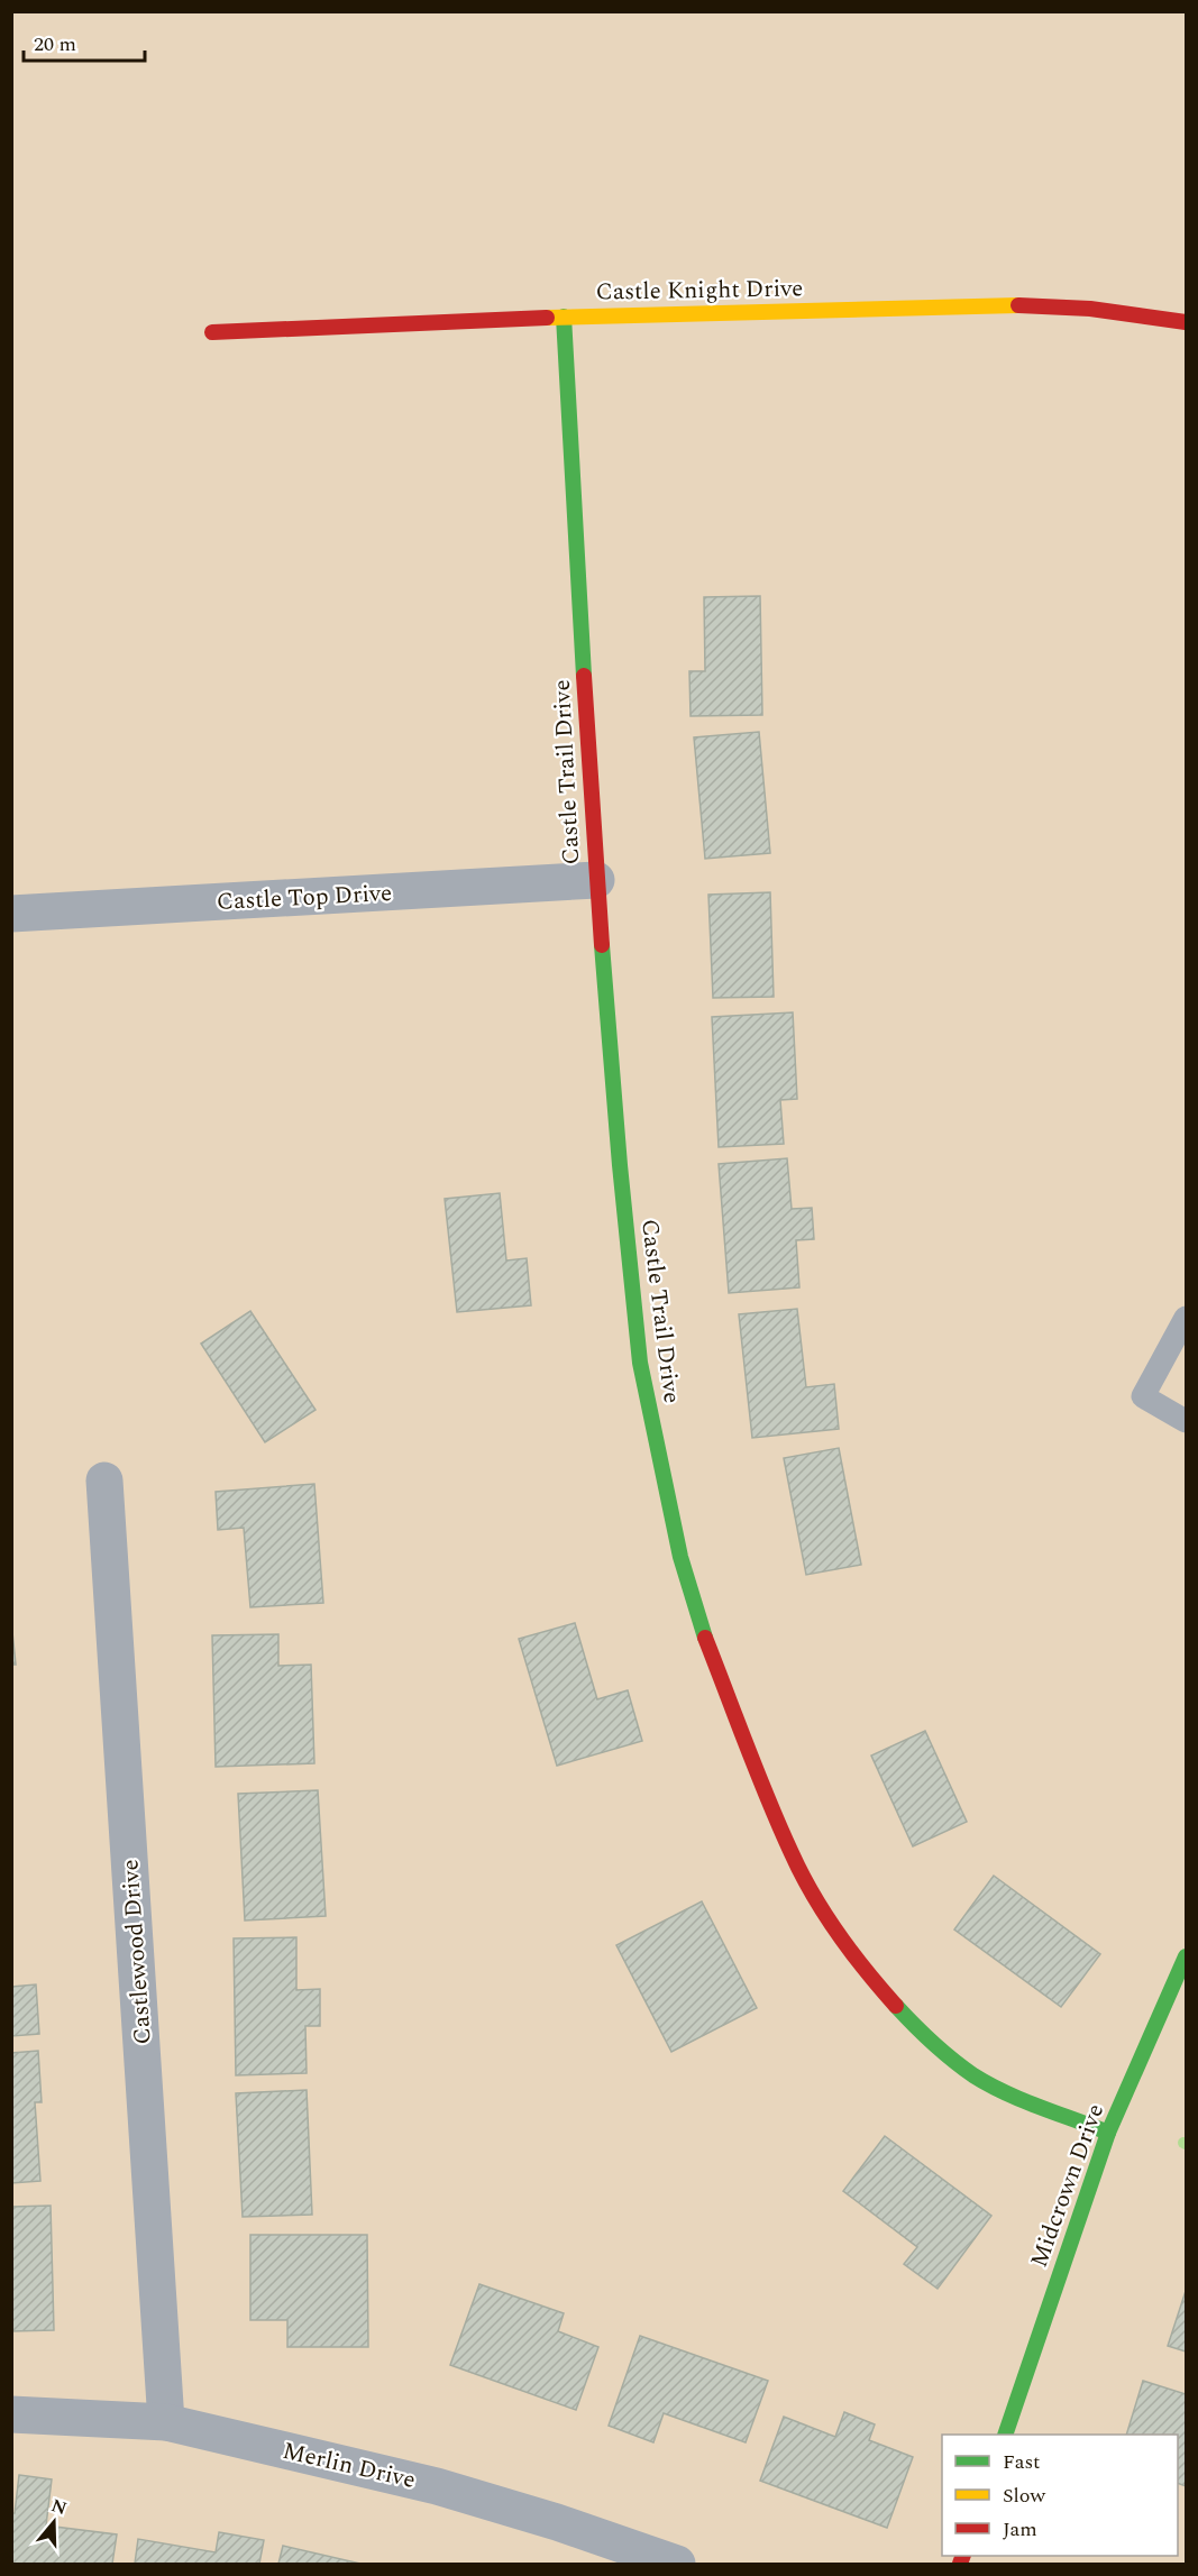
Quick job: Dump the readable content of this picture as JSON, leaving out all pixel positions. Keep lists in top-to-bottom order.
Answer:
{
  "streets": {
    "street": [
      "Castle Knight Drive",
      "Castle Trail Drive",
      "Castle Top Drive",
      "Castlewood Drive",
      "Midcrown Drive",
      "Merlin Drive"
    ]
  },
  "crossings": [
    ["Castle Knight Drive", "Castle Trail Drive"],
    ["Castle Trail Drive", "Castle Top Drive"],
    ["Castle Trail Drive", "Midcrown Drive"],
    ["Castlewood Drive", "Merlin Drive"]
  ],
  "legend": ["Fast", "Slow", "Jam"],
  "scale_bar": "20 m",
  "north": "top"
}
